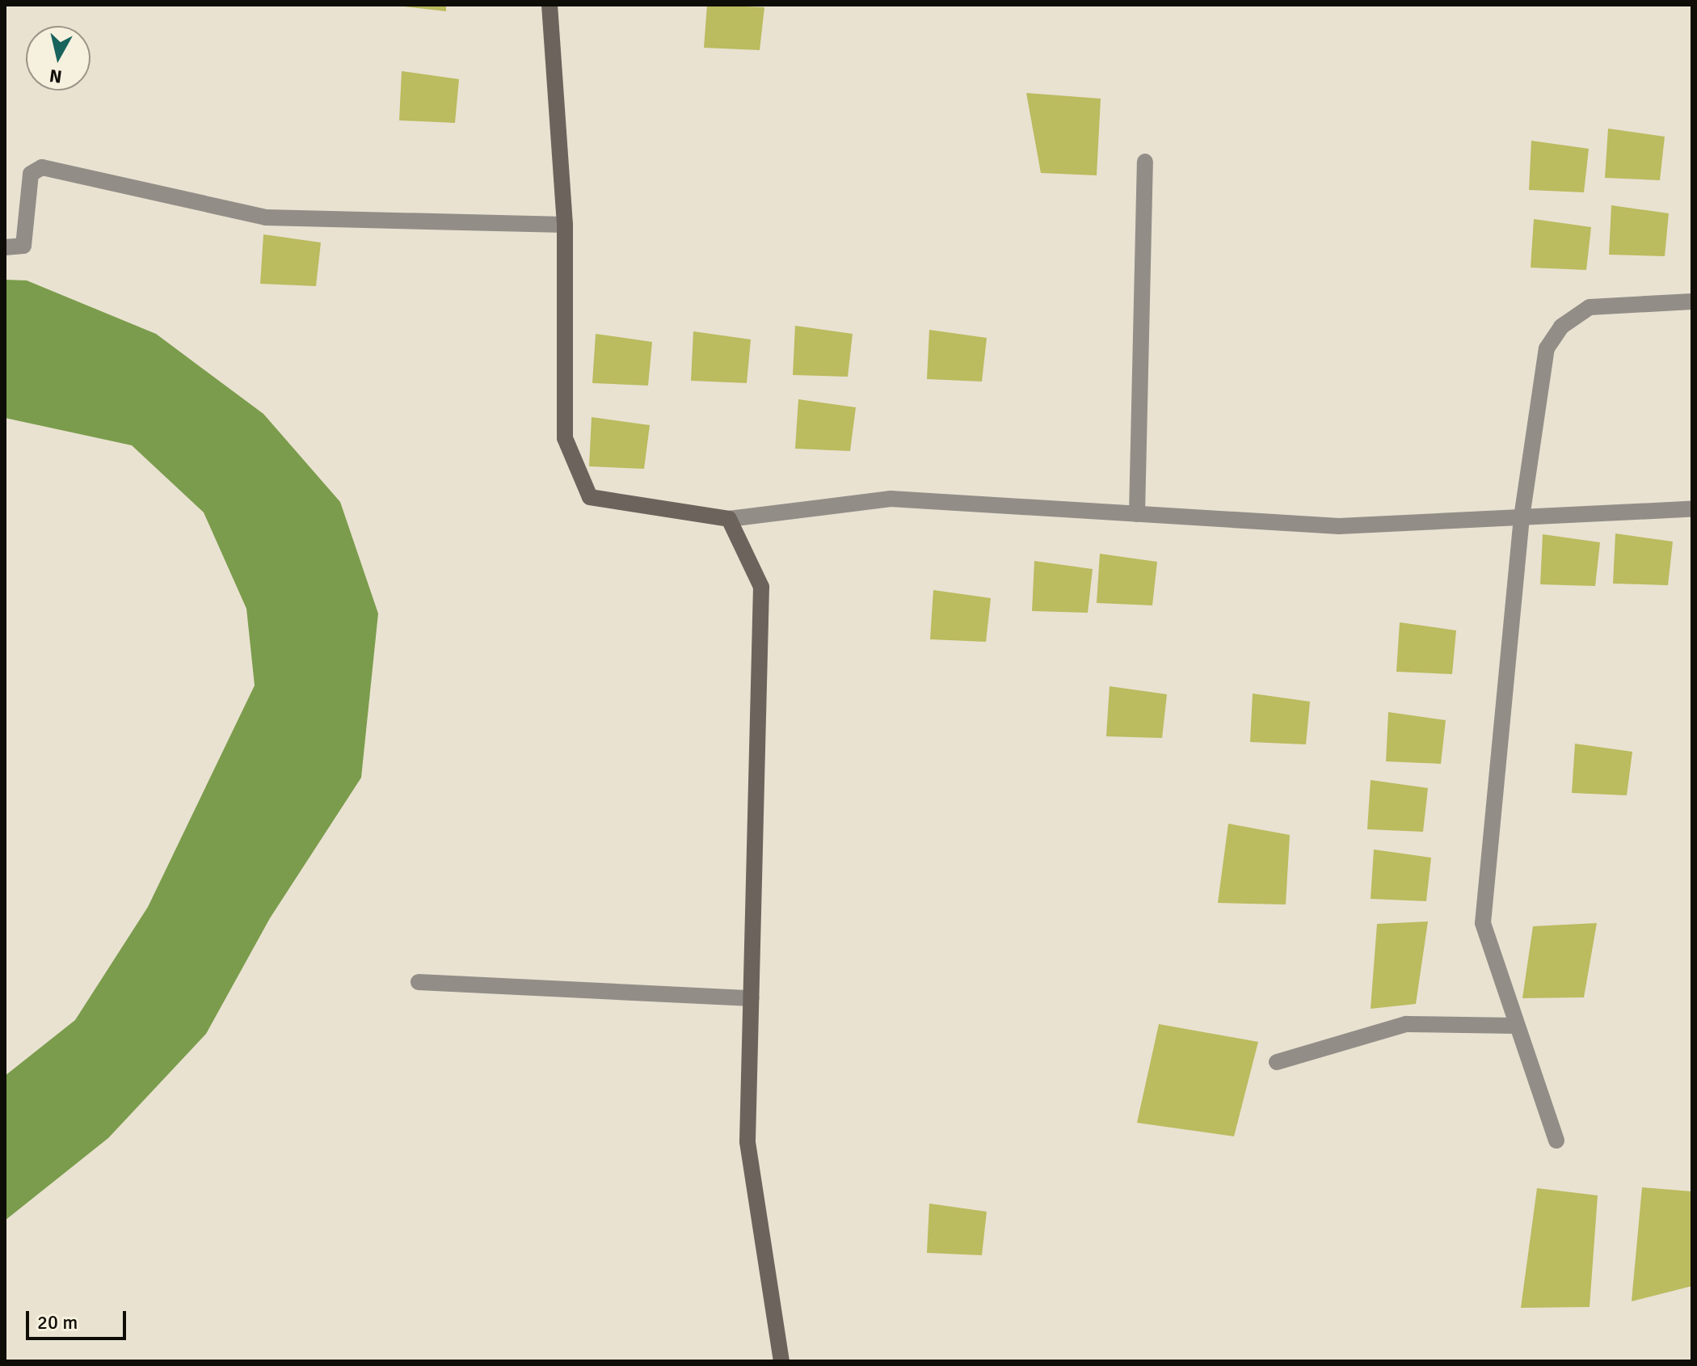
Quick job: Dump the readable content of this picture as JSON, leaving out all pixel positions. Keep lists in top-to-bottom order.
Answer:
{
  "scale_bar": "20 m",
  "north": "bottom"
}
